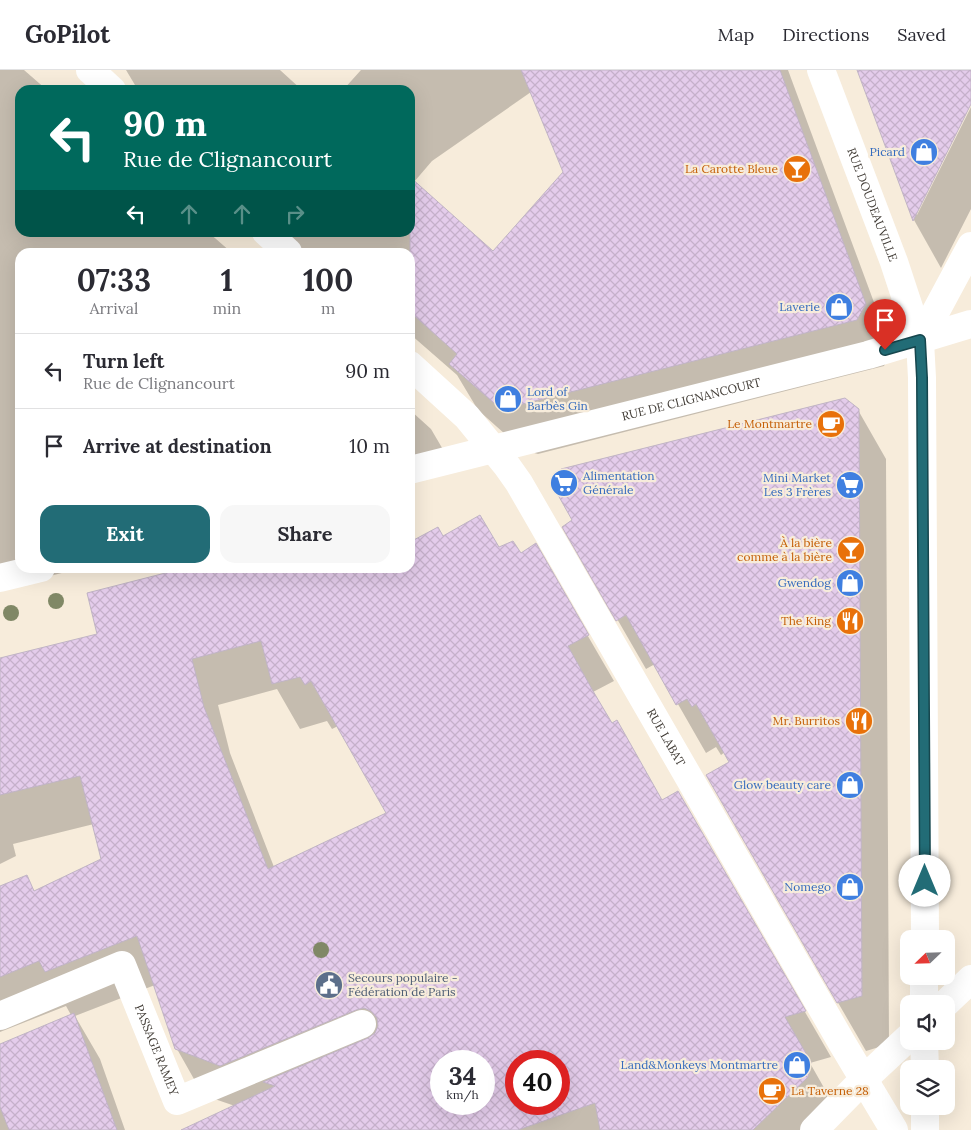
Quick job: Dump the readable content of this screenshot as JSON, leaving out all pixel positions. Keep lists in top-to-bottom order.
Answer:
{
  "streets": {
    "street": [
      "RUE DOUDEAUVILLE",
      "RUE DE CLIGNANCOURT",
      "RUE LABAT",
      "PASSAGE RAMEY"
    ]
  },
  "crossings": [
    ["RUE DOUDEAUVILLE", "RUE DE CLIGNANCOURT"],
    ["RUE DE CLIGNANCOURT", "RUE LABAT"]
  ],
  "places": {
    "shop": [
      "Picard",
      "Laverie",
      "Lord of Barbès Gin",
      "Gwendog",
      "Glow beauty care",
      "Nomego",
      "Land&Monkeys Montmartre"
    ],
    "bar": ["La Carotte Bleue", "À la bière comme à la bière"],
    "cafe": ["Le Montmartre", "La Taverne 28"],
    "supermarket": ["Alimentation Générale", "Mini Market Les 3 Frères"],
    "restaurant": ["The King", "Mr. Burritos"],
    "public building": ["Secours populaire - Fédération de Paris"]
  },
  "north": "bottom left",
  "page": {
    "header": "GoPilot",
    "nav": ["Map", "Directions", "Saved"],
    "turn": ["90 m", "Rue de Clignancourt"],
    "eta": [
      "07:33",
      "Arrival",
      "1",
      "min",
      "100",
      "m"
    ],
    "list": [
      {
        "name": "Turn left",
        "note": "Rue de Clignancourt",
        "value": "90 m"
      },
      {
        "name": "Arrive at destination",
        "value": "10 m"
      }
    ],
    "buttons": ["Exit", "Share"],
    "speed": "34 km/h",
    "limit": "40"
  }
}
